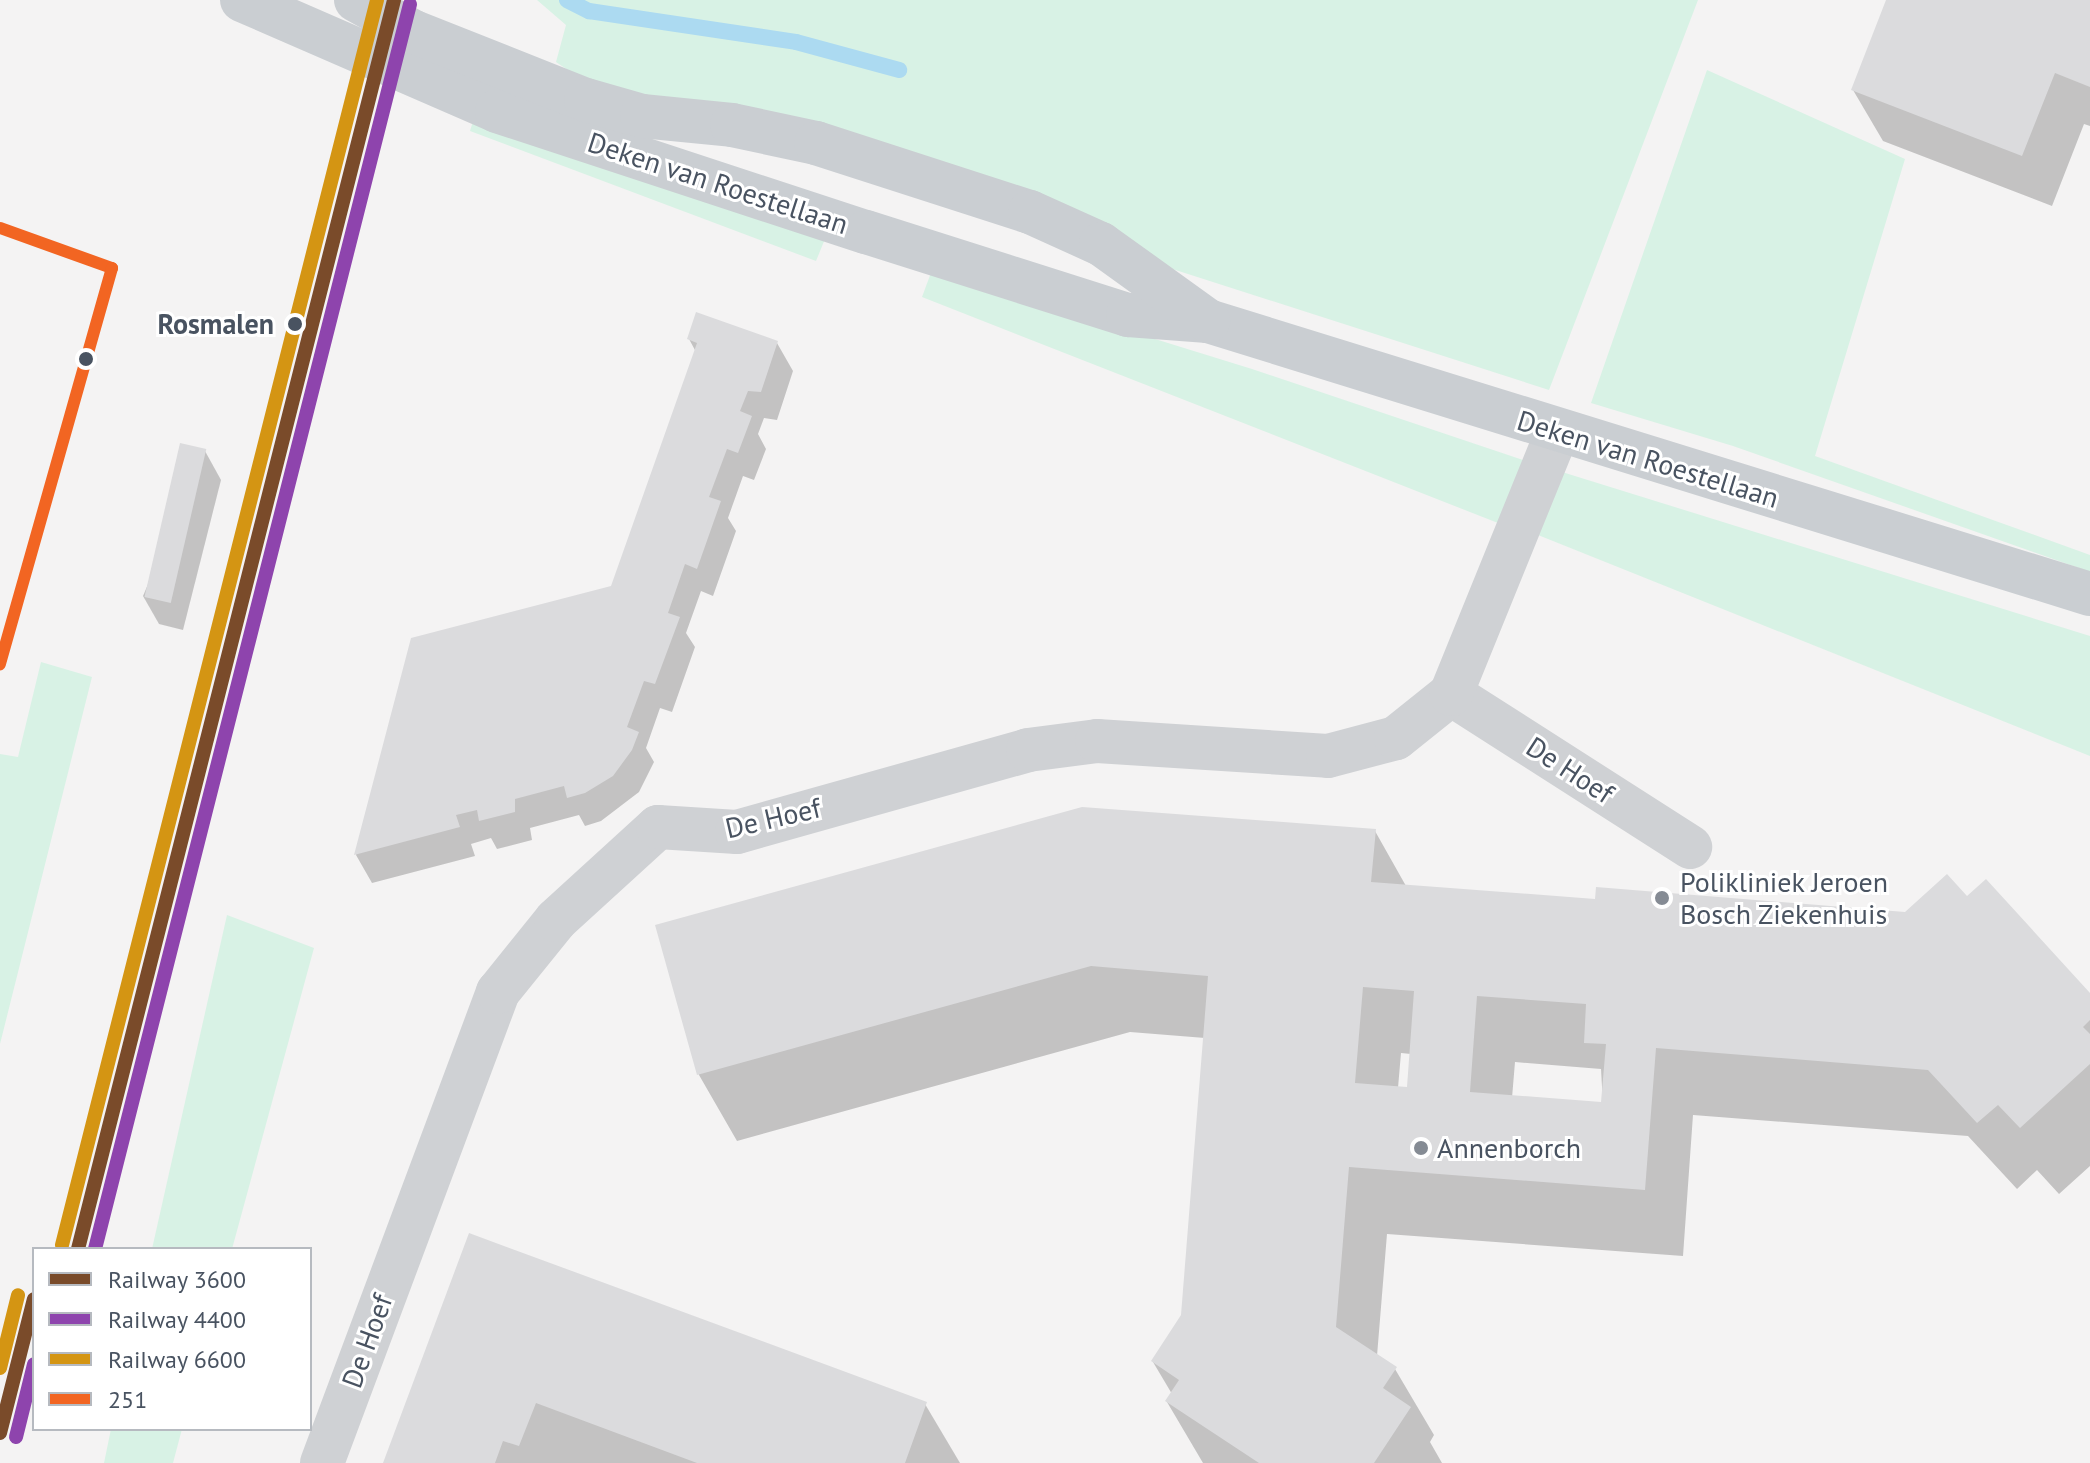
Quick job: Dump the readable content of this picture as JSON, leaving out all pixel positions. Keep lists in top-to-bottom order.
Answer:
{
  "streets": {
    "main road": ["Deken van Roestellaan"],
    "street": ["De Hoef"]
  },
  "crossings": [
    ["Deken van Roestellaan", "De Hoef"]
  ],
  "places": ["Rosmalen", "Polikliniek Jeroen Bosch Ziekenhuis", "Annenborch"],
  "lines": [
    "rail line 3600",
    "rail line 6600",
    "rail line 4400",
    "transit line 251"
  ],
  "legend": [
    "Railway 3600",
    "Railway 4400",
    "Railway 6600",
    "251"
  ]
}
